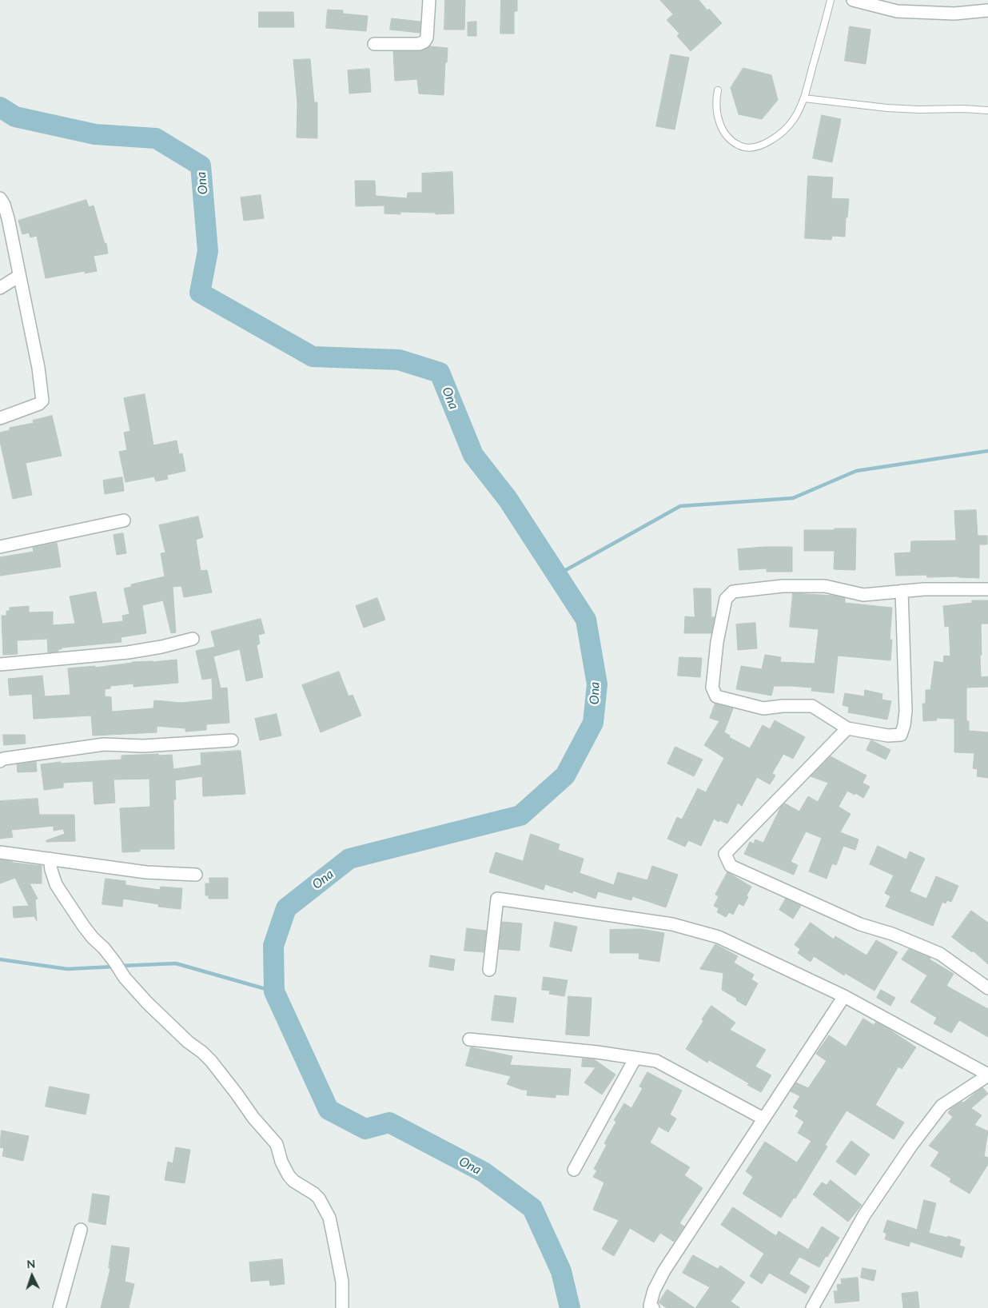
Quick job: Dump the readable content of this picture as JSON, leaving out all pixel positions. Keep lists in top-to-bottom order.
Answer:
{
  "water": ["Ona"],
  "north": "top"
}
